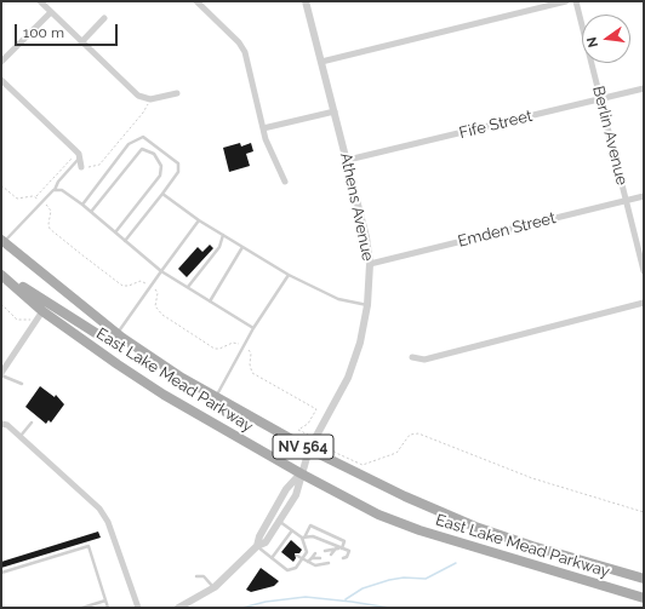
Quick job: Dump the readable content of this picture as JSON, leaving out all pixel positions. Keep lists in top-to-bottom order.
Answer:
{
  "streets": {
    "main road": ["East Lake Mead Parkway", "NV 564"],
    "street": [
      "Fife Street",
      "Berlin Avenue",
      "Athens Avenue",
      "Emden Street"
    ]
  },
  "crossings": [
    ["Fife Street", "Berlin Avenue"],
    ["Fife Street", "Athens Avenue"],
    ["Berlin Avenue", "Emden Street"],
    ["Athens Avenue", "Emden Street"],
    ["Athens Avenue", "East Lake Mead Parkway"]
  ],
  "scale_bar": "100 m",
  "north": "left"
}
